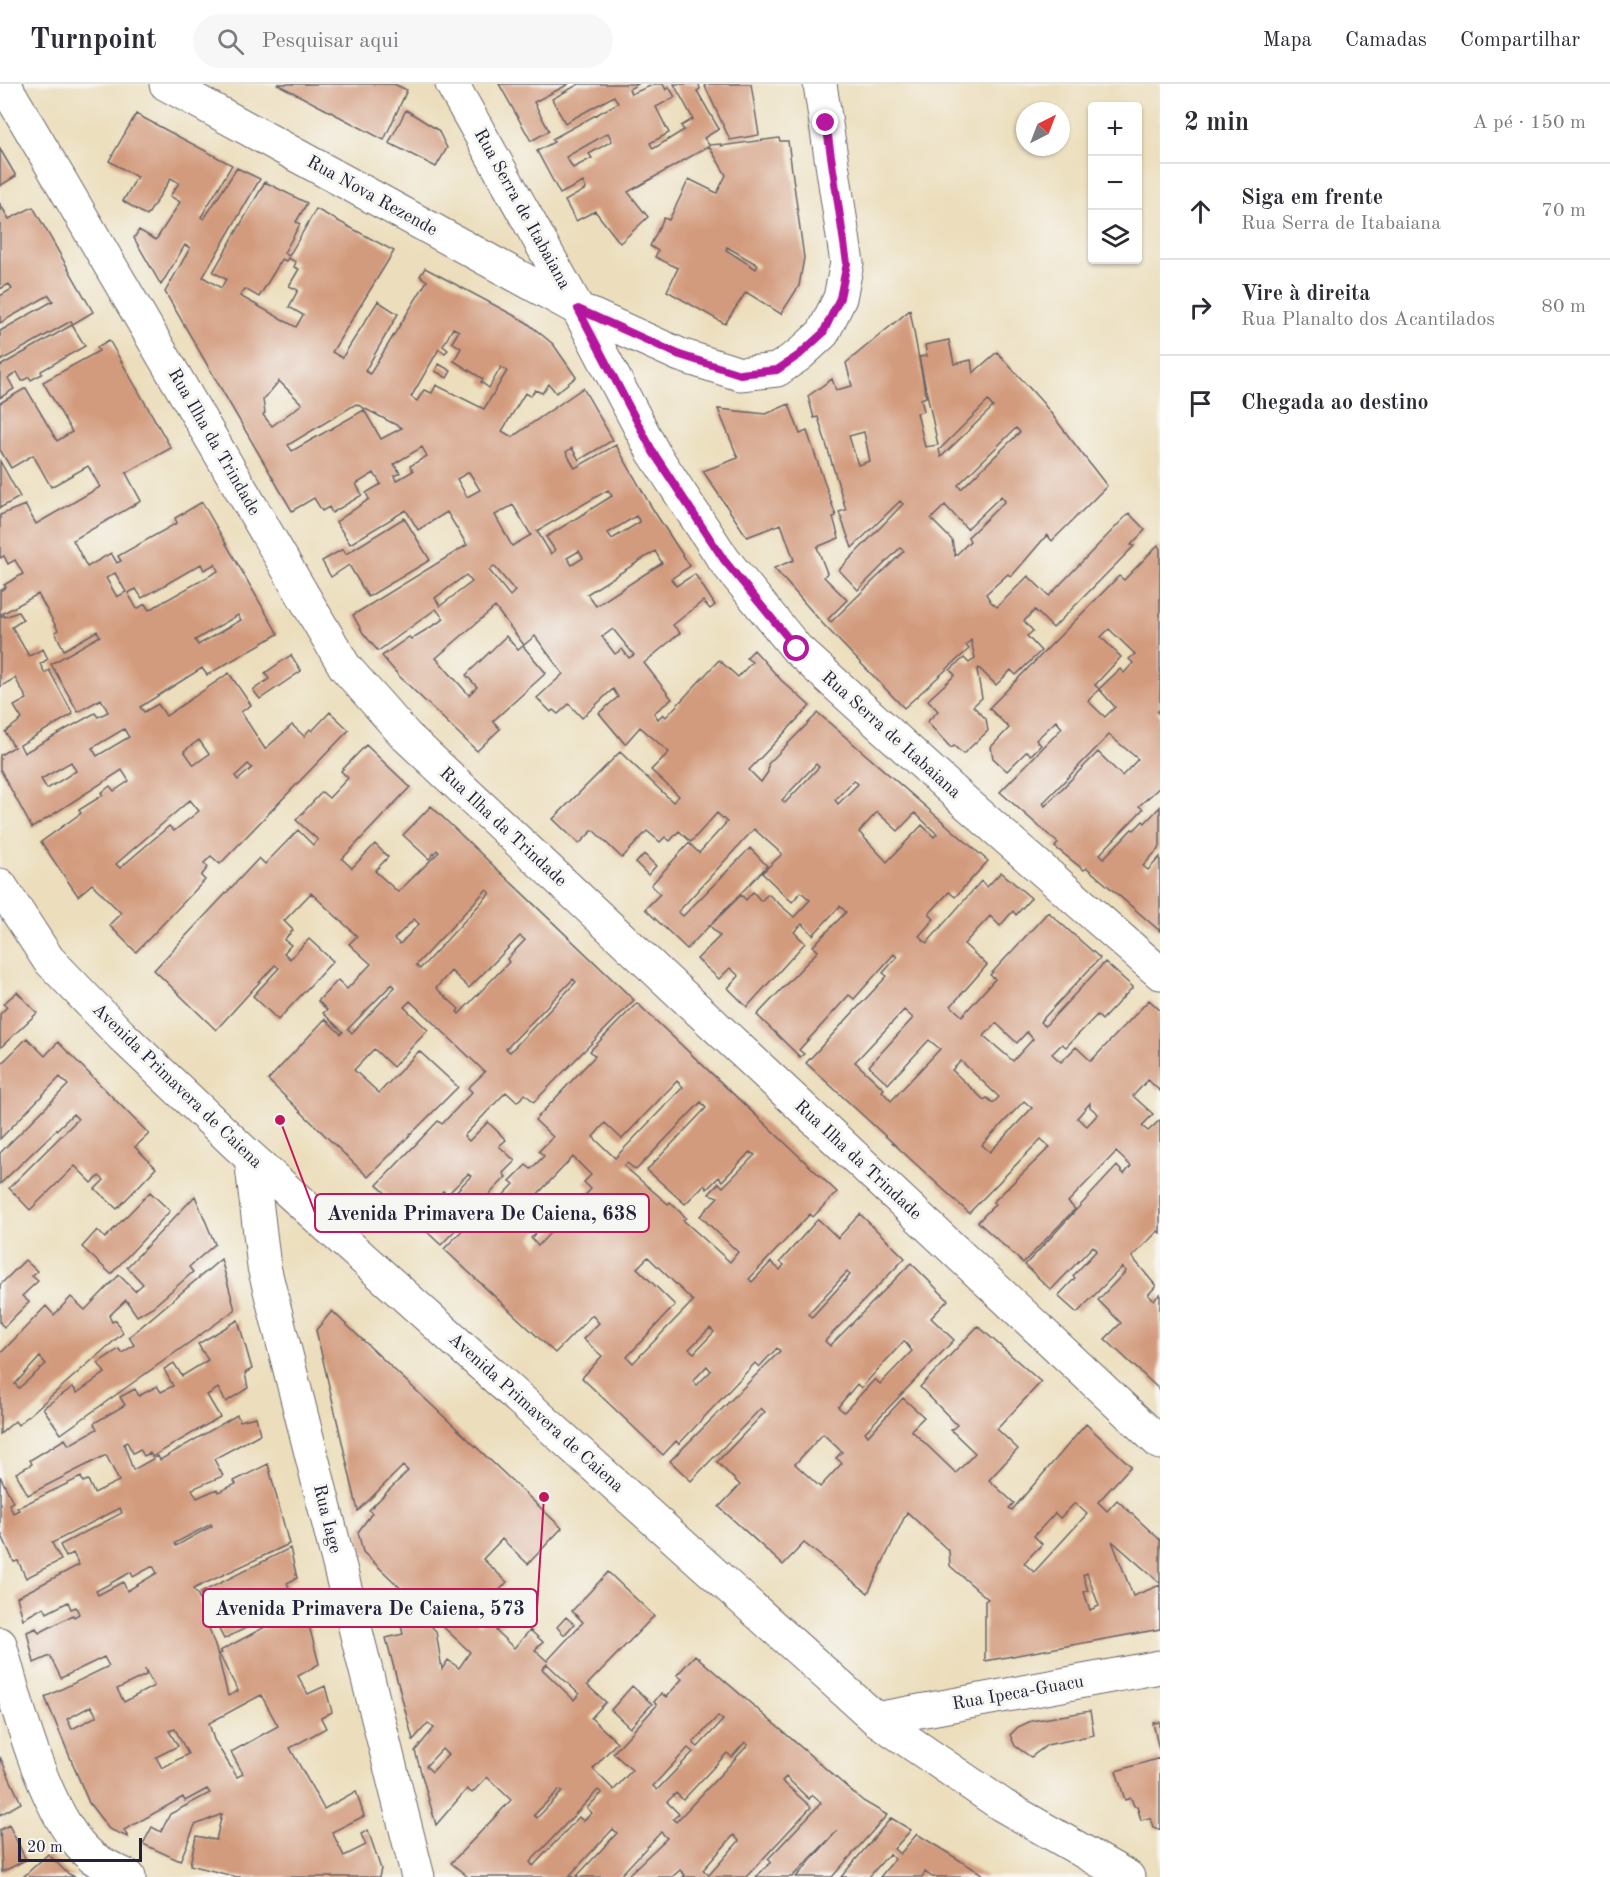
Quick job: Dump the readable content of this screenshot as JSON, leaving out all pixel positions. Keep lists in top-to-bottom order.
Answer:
{
  "streets": {
    "street": [
      "Rua Nova Rezende",
      "Rua Serra de Itabaiana",
      "Rua Ilha da Trindade",
      "Avenida Primavera de Caiena",
      "Rua Iage",
      "Rua Ipeca-Guacu"
    ]
  },
  "crossings": [
    ["Rua Nova Rezende", "Rua Serra de Itabaiana"],
    ["Avenida Primavera de Caiena", "Rua Iage"],
    ["Avenida Primavera de Caiena", "Rua Ipeca-Guacu"]
  ],
  "places": ["Avenida Primavera De Caiena, 638", "Avenida Primavera De Caiena, 573"],
  "scale_bar": "20 m",
  "north": "top right",
  "page": {
    "header": "Turnpoint",
    "search": "Pesquisar aqui",
    "nav": ["Mapa", "Camadas", "Compartilhar"],
    "heading": ["2 min", "A pé · 150 m"],
    "map_buttons": ["+", "−"],
    "list": [
      ["Siga em frente", "Rua Serra de Itabaiana", "70 m"],
      ["Vire à direita", "Rua Planalto dos Acantilados", "80 m"],
      "Chegada ao destino"
    ],
    "scale": "20 m"
  }
}
